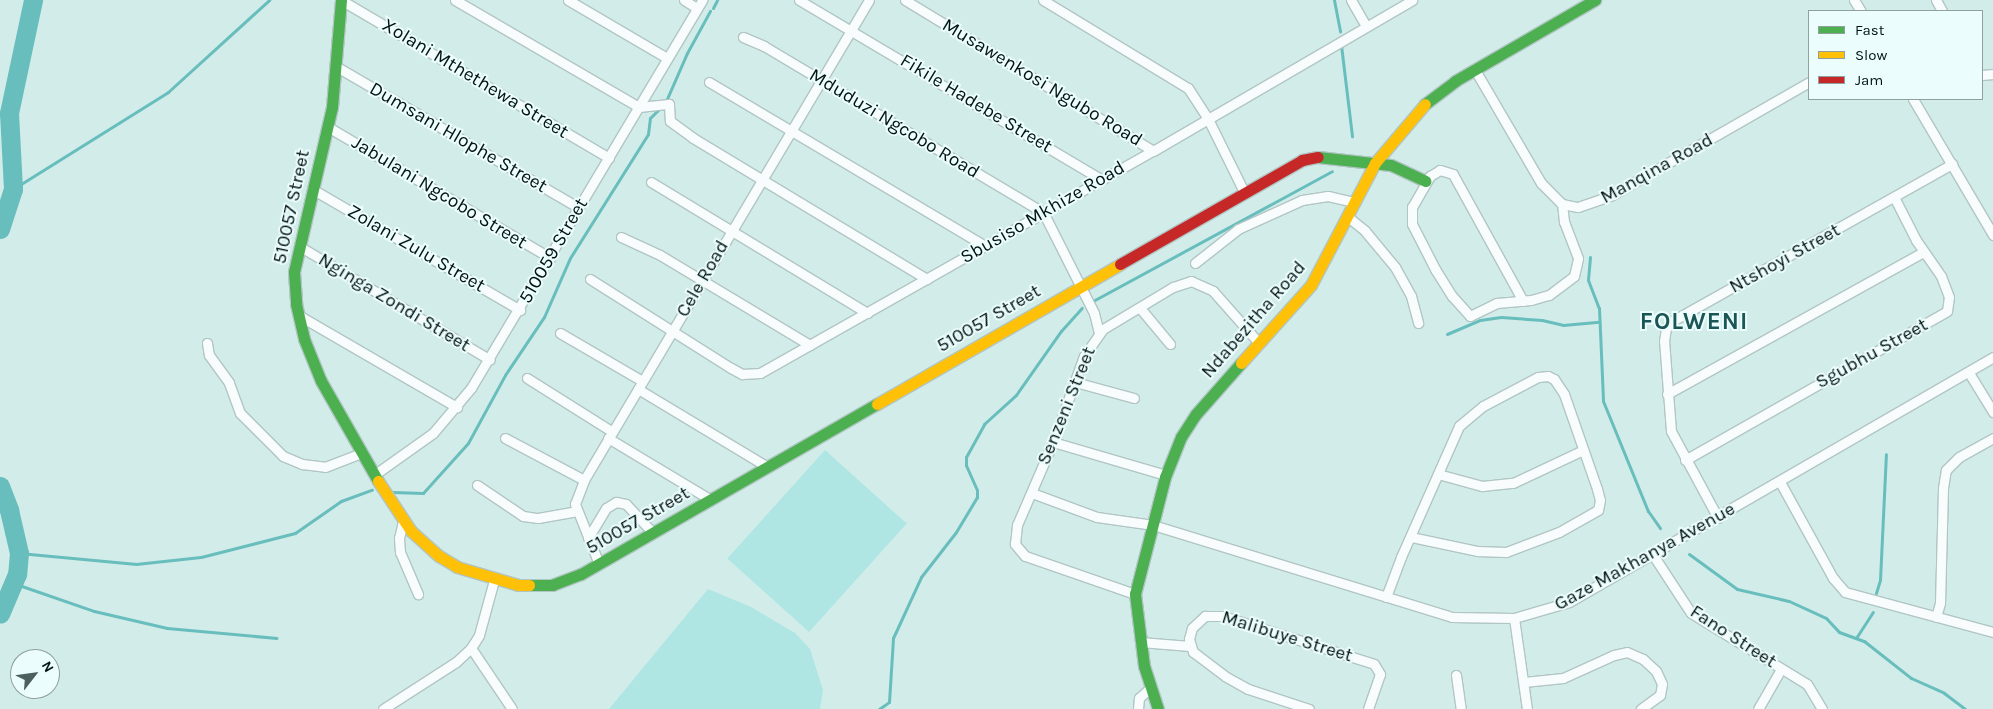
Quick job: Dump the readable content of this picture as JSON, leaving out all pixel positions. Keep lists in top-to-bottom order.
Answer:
{
  "streets": {
    "street": [
      "Xolani Mthethewa Street",
      "Musawenkosi Ngubo Road",
      "Fikile Hadebe Street",
      "Mduduzi Ngcobo Road",
      "Dumsani Hlophe Street",
      "Manqina Road",
      "Jabulani Ngcobo Street",
      "510057 Street",
      "Sbusiso Mkhize Road",
      "Zolani Zulu Street",
      "510059 Street",
      "Ntshoyi Street",
      "Cele Road",
      "Nginga Zondi Street",
      "Ndabezitha Road",
      "Sgubhu Street",
      "Senzeni Street",
      "Gaze Makhanya Avenue",
      "Malibuye Street",
      "Fano Street"
    ]
  },
  "crossings": [
    ["Xolani Mthethewa Street", "510057 Street"],
    ["Xolani Mthethewa Street", "510059 Street"],
    ["Musawenkosi Ngubo Road", "Sbusiso Mkhize Road"],
    ["Fikile Hadebe Street", "Sbusiso Mkhize Road"],
    ["Fikile Hadebe Street", "Cele Road"],
    ["Mduduzi Ngcobo Road", "Sbusiso Mkhize Road"],
    ["Mduduzi Ngcobo Road", "Cele Road"],
    ["Dumsani Hlophe Street", "510057 Street"],
    ["Dumsani Hlophe Street", "510059 Street"],
    ["Jabulani Ngcobo Street", "510057 Street"],
    ["Jabulani Ngcobo Street", "510059 Street"],
    ["510057 Street", "Zolani Zulu Street"],
    ["510057 Street", "510059 Street"],
    ["510057 Street", "Nginga Zondi Street"],
    ["510057 Street", "Ndabezitha Road"],
    ["Sbusiso Mkhize Road", "Cele Road"],
    ["Zolani Zulu Street", "510059 Street"],
    ["510059 Street", "Nginga Zondi Street"],
    ["Ntshoyi Street", "Sgubhu Street"],
    ["Ntshoyi Street", "Gaze Makhanya Avenue"],
    ["Ndabezitha Road", "Senzeni Street"],
    ["Ndabezitha Road", "Gaze Makhanya Avenue"],
    ["Senzeni Street", "Gaze Makhanya Avenue"],
    ["Gaze Makhanya Avenue", "Fano Street"]
  ],
  "districts": ["FOLWENI"],
  "legend": ["Fast", "Slow", "Jam"],
  "north": "top right"
}
